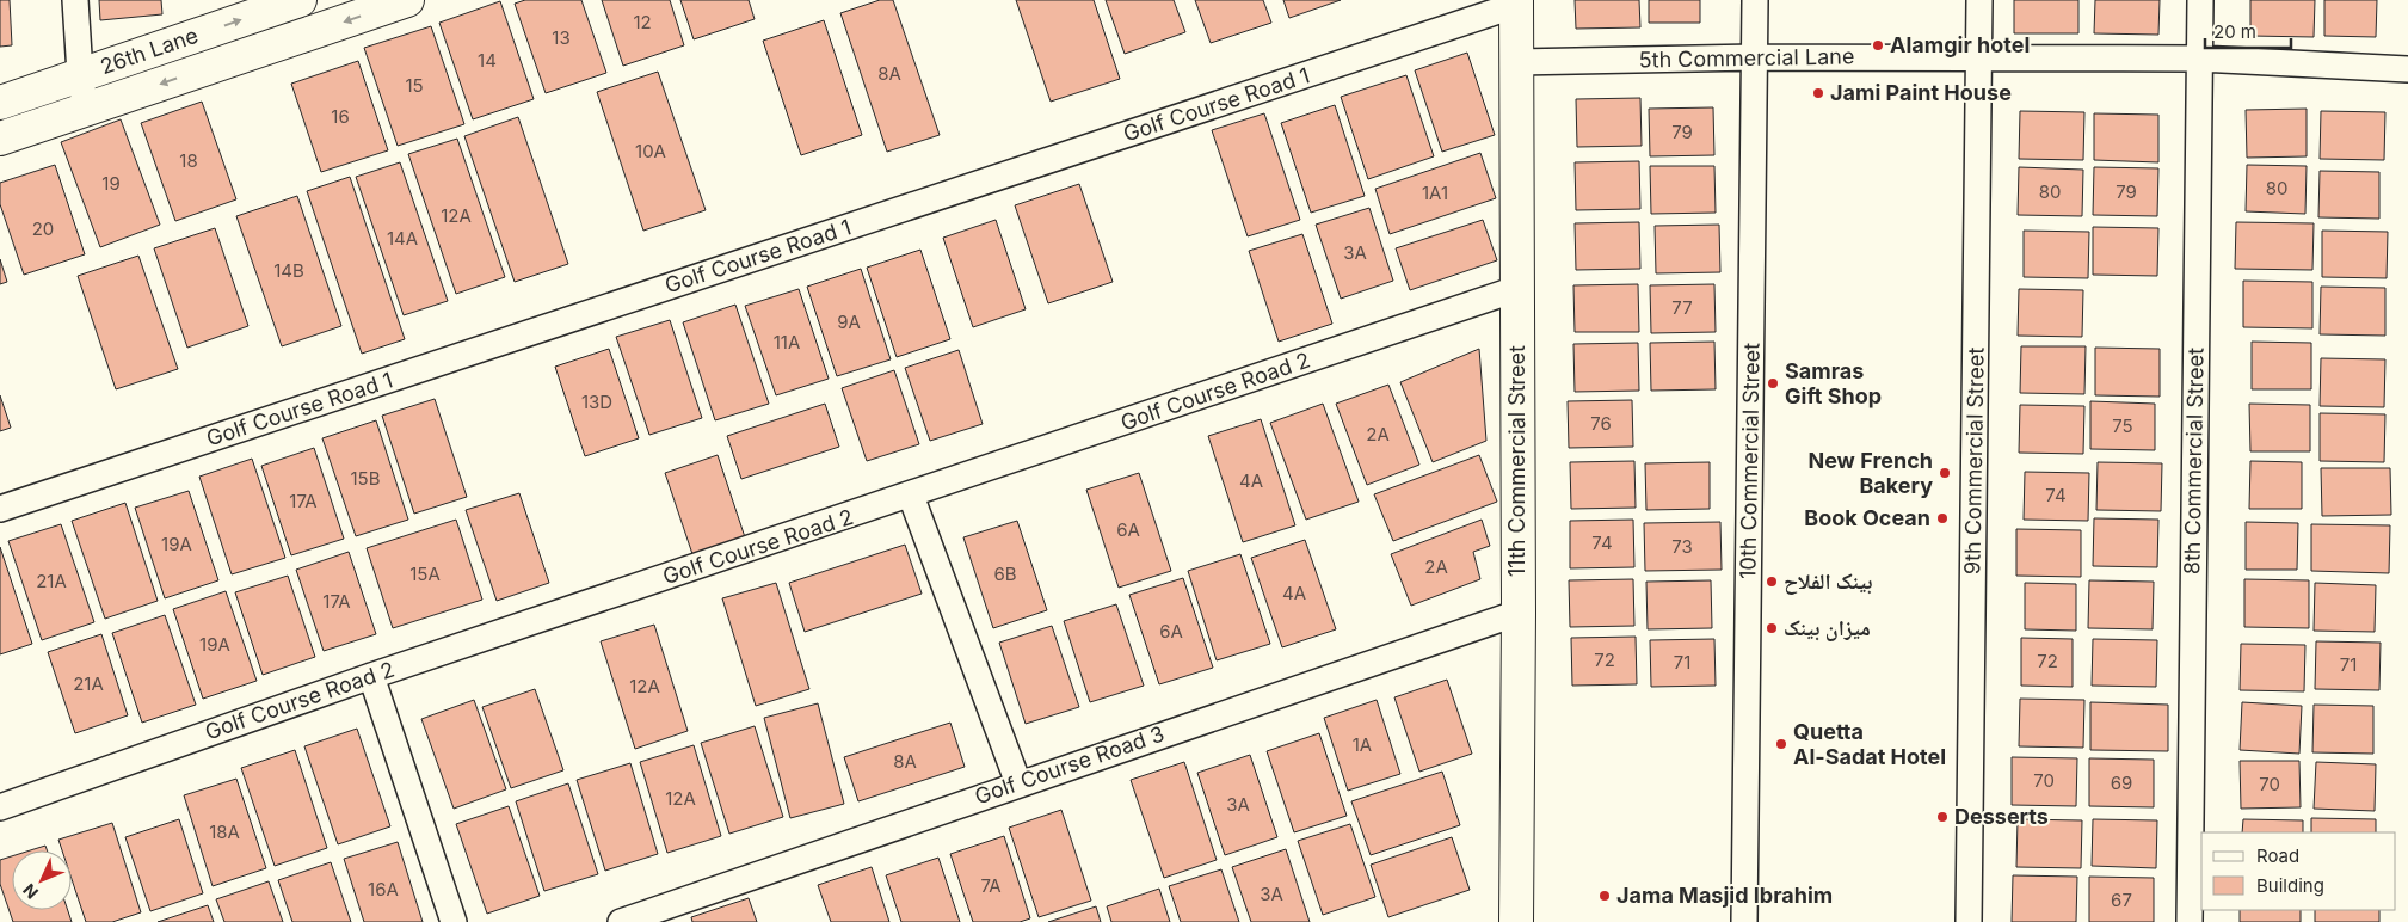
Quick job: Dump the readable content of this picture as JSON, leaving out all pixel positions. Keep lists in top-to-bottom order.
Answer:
{
  "streets": {
    "street": [
      "26th Lane",
      "5th Commercial Lane",
      "Golf Course Road 1",
      "Golf Course Road 2",
      "11th Commercial Street",
      "10th Commercial Street",
      "9th Commercial Street",
      "8th Commercial Street",
      "Golf Course Road 3"
    ]
  },
  "crossings": [
    ["5th Commercial Lane", "11th Commercial Street"],
    ["5th Commercial Lane", "10th Commercial Street"],
    ["5th Commercial Lane", "9th Commercial Street"],
    ["5th Commercial Lane", "8th Commercial Street"],
    ["Golf Course Road 1", "11th Commercial Street"],
    ["Golf Course Road 2", "11th Commercial Street"],
    ["11th Commercial Street", "Golf Course Road 3"]
  ],
  "places": [
    "Alamgir hotel",
    "Jami Paint House",
    "Samras Gift Shop",
    "New French Bakery",
    "Book Ocean",
    "بینک الفلاح",
    "میزان بینک",
    "Quetta Al-Sadat Hotel",
    "Desserts",
    "Jama Masjid Ibrahim"
  ],
  "house_numbers": [
    "12",
    "13",
    "14",
    "8A",
    "15",
    "16",
    "79",
    "10A",
    "18",
    "19",
    "80",
    "80",
    "79",
    "1A1",
    "12A",
    "20",
    "14A",
    "3A",
    "14B",
    "77",
    "9A",
    "11A",
    "13D",
    "76",
    "75",
    "2A",
    "15B",
    "4A",
    "74",
    "17A",
    "6A",
    "74",
    "19A",
    "73",
    "2A",
    "15A",
    "6B",
    "21A",
    "4A",
    "17A",
    "6A",
    "19A",
    "72",
    "72",
    "71",
    "71",
    "21A",
    "12A",
    "1A",
    "8A",
    "70",
    "69",
    "70",
    "12A",
    "3A",
    "18A",
    "7A",
    "16A",
    "3A",
    "67"
  ],
  "legend": ["Road", "Building"],
  "scale_bar": "20 m",
  "north": "bottom left"
}
